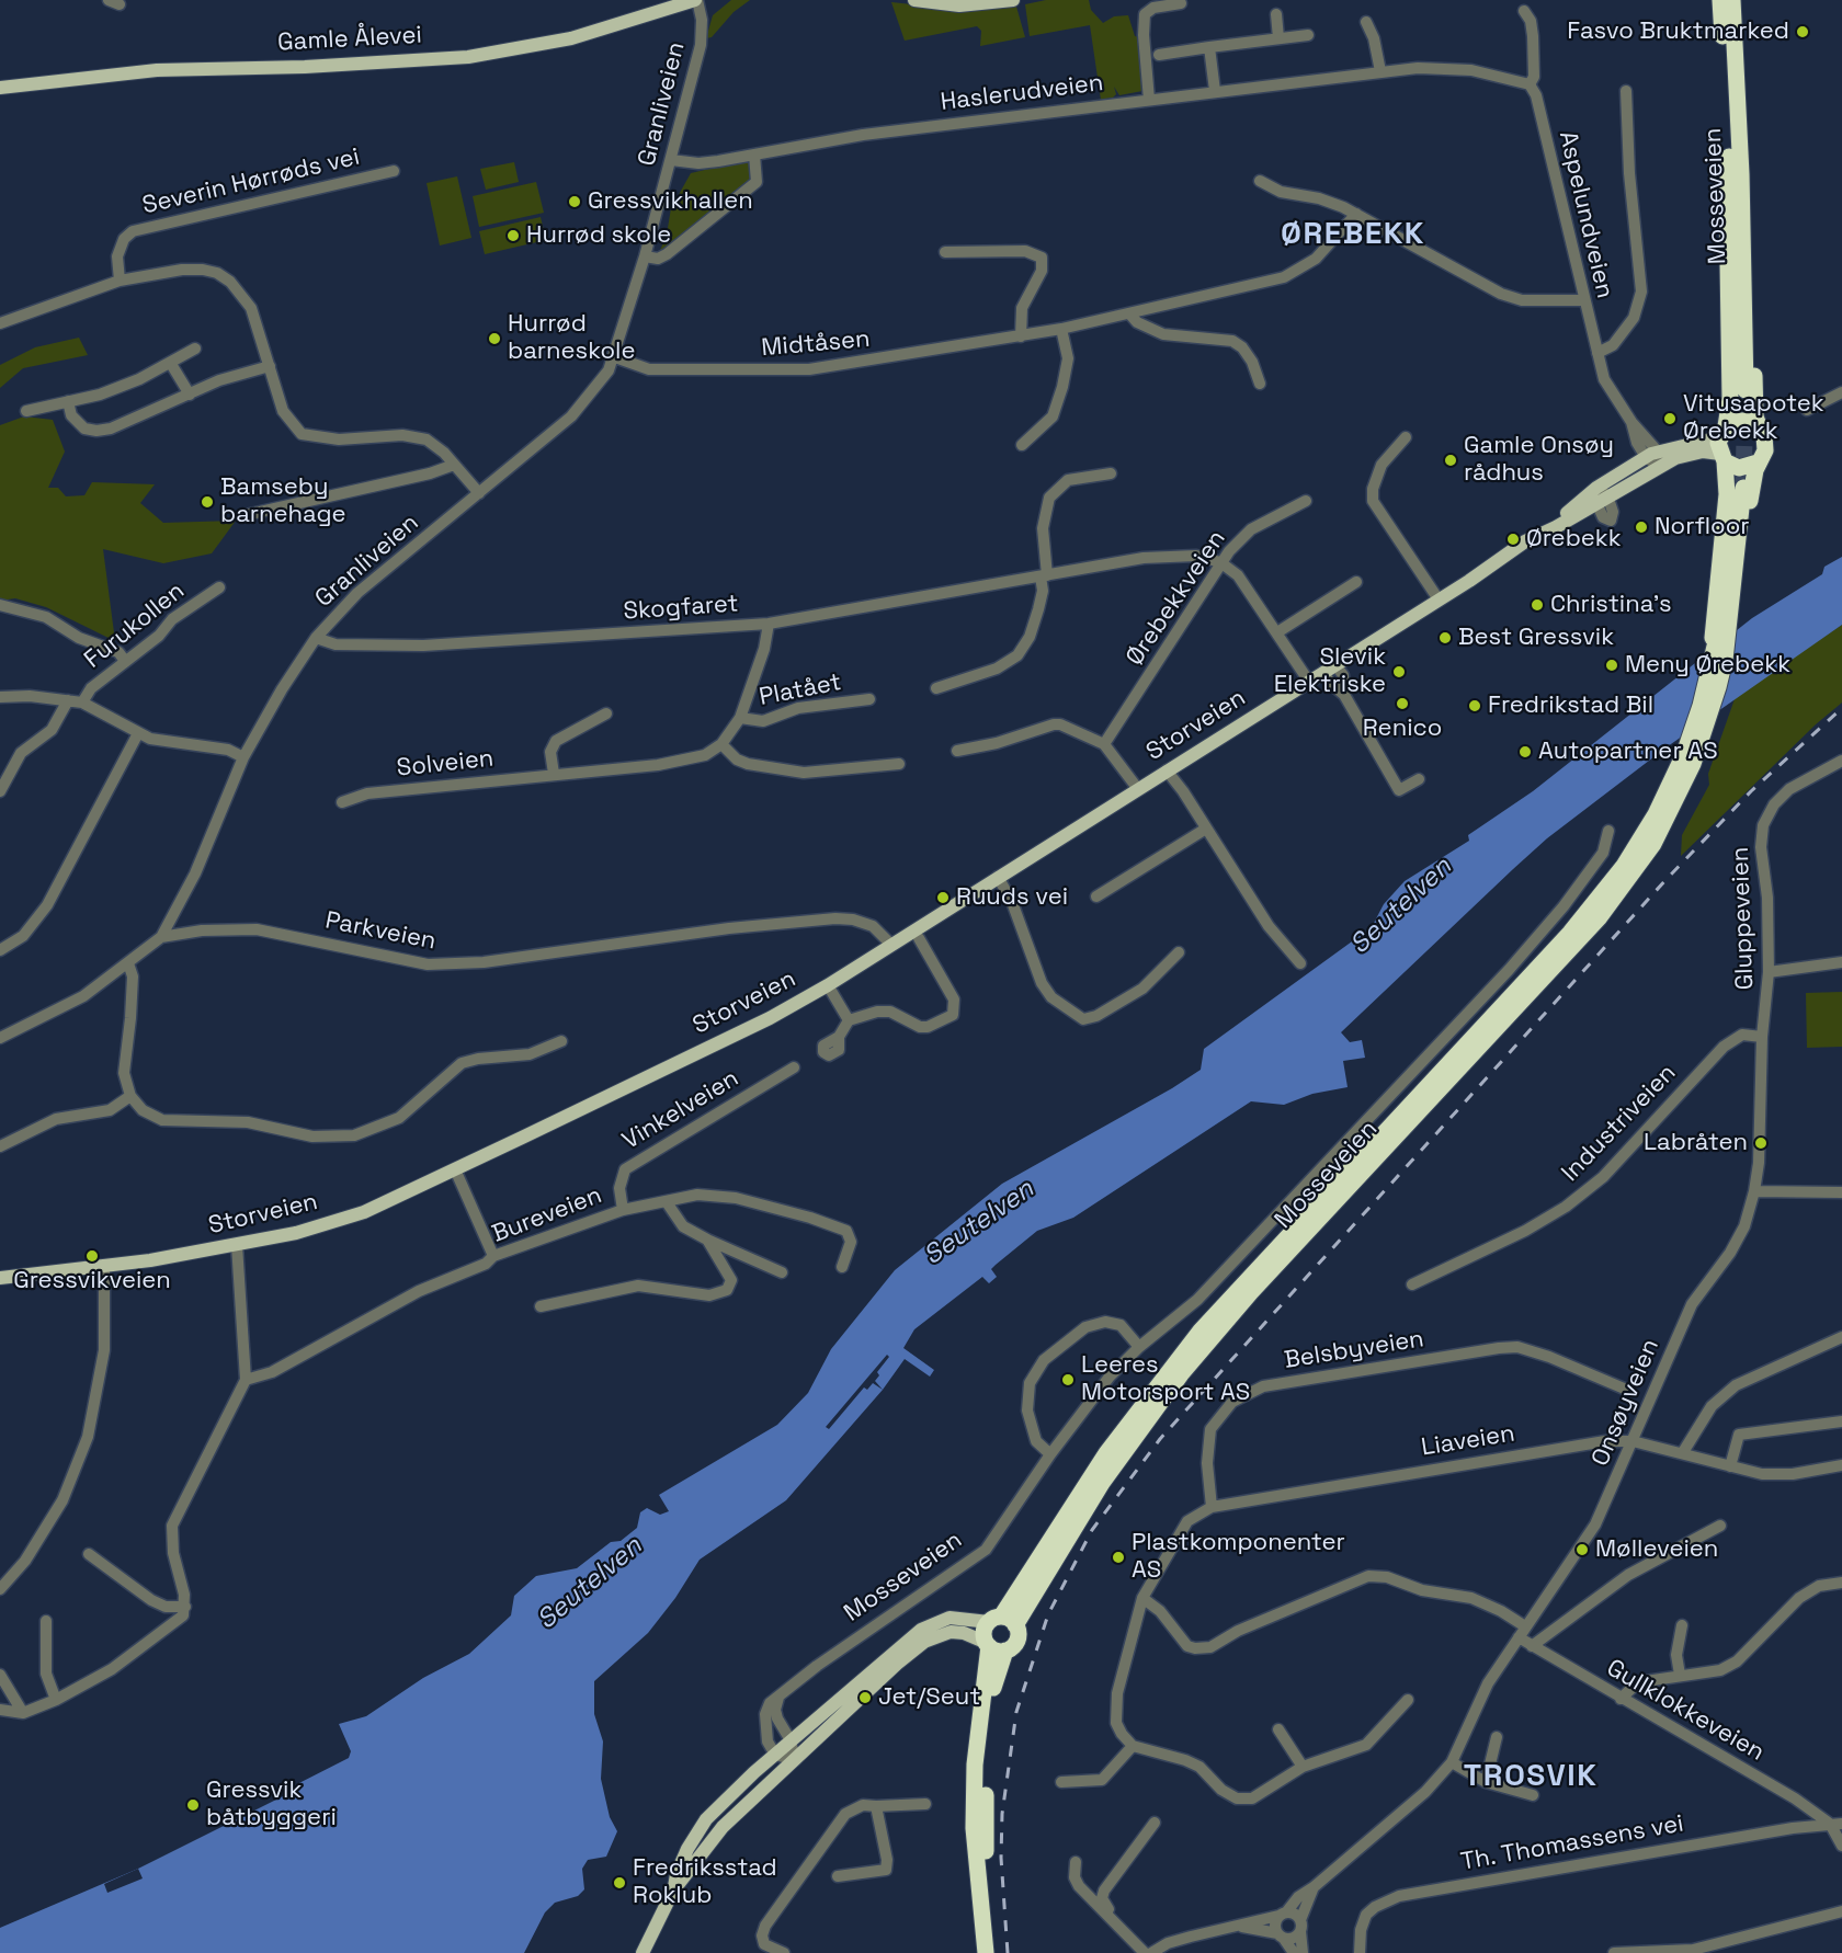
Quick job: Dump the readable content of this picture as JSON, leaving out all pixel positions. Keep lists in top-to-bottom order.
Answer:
{
  "streets": {
    "highway": ["Mosseveien"],
    "main road": ["Gamle Ålevei", "Storveien"],
    "street": [
      "Haslerudveien",
      "Granliveien",
      "Severin Hørrøds vei",
      "Aspelundveien",
      "Midtåsen",
      "Ørebekkveien",
      "Skogfaret",
      "Furukollen",
      "Platået",
      "Solveien",
      "Gluppeveien",
      "Parkveien",
      "Vinkelveien",
      "Industriveien",
      "Bureveien",
      "Belsbyveien",
      "Onsøyveien",
      "Liaveien",
      "Gullklokkeveien",
      "Th. Thomassens vei"
    ]
  },
  "crossings": [
    ["Gamle Ålevei", "Granliveien"],
    ["Haslerudveien", "Granliveien"],
    ["Haslerudveien", "Aspelundveien"],
    ["Granliveien", "Midtåsen"],
    ["Granliveien", "Skogfaret"],
    ["Granliveien", "Parkveien"],
    ["Aspelundveien", "Storveien"],
    ["Ørebekkveien", "Skogfaret"],
    ["Skogfaret", "Solveien"],
    ["Platået", "Solveien"],
    ["Storveien", "Parkveien"],
    ["Gluppeveien", "Industriveien"],
    ["Gluppeveien", "Onsøyveien"],
    ["Vinkelveien", "Bureveien"],
    ["Industriveien", "Onsøyveien"],
    ["Belsbyveien", "Liaveien"],
    ["Onsøyveien", "Liaveien"],
    ["Onsøyveien", "Gullklokkeveien"],
    ["Gullklokkeveien", "Th. Thomassens vei"]
  ],
  "districts": ["ØREBEKK", "TROSVIK"],
  "water": ["Seutelven"],
  "places": [
    "Fasvo Bruktmarked",
    "Gressvikhallen",
    "Hurrød skole",
    "Hurrød barneskole",
    "Vitusapotek Ørebekk",
    "Gamle Onsøy rådhus",
    "Bamseby barnehage",
    "Norfloor",
    "Ørebekk",
    "Christina's",
    "Best Gressvik",
    "Meny Ørebekk",
    "Slevik Elektriske",
    "Renico",
    "Fredrikstad Bil",
    "Autopartner AS",
    "Ruuds vei",
    "Labråten",
    "Gressvikveien",
    "Leeres Motorsport AS",
    "Mølleveien",
    "Plastkomponenter AS",
    "Jet/Seut",
    "Gressvik båtbyggeri",
    "Fredriksstad Roklub"
  ]
}
